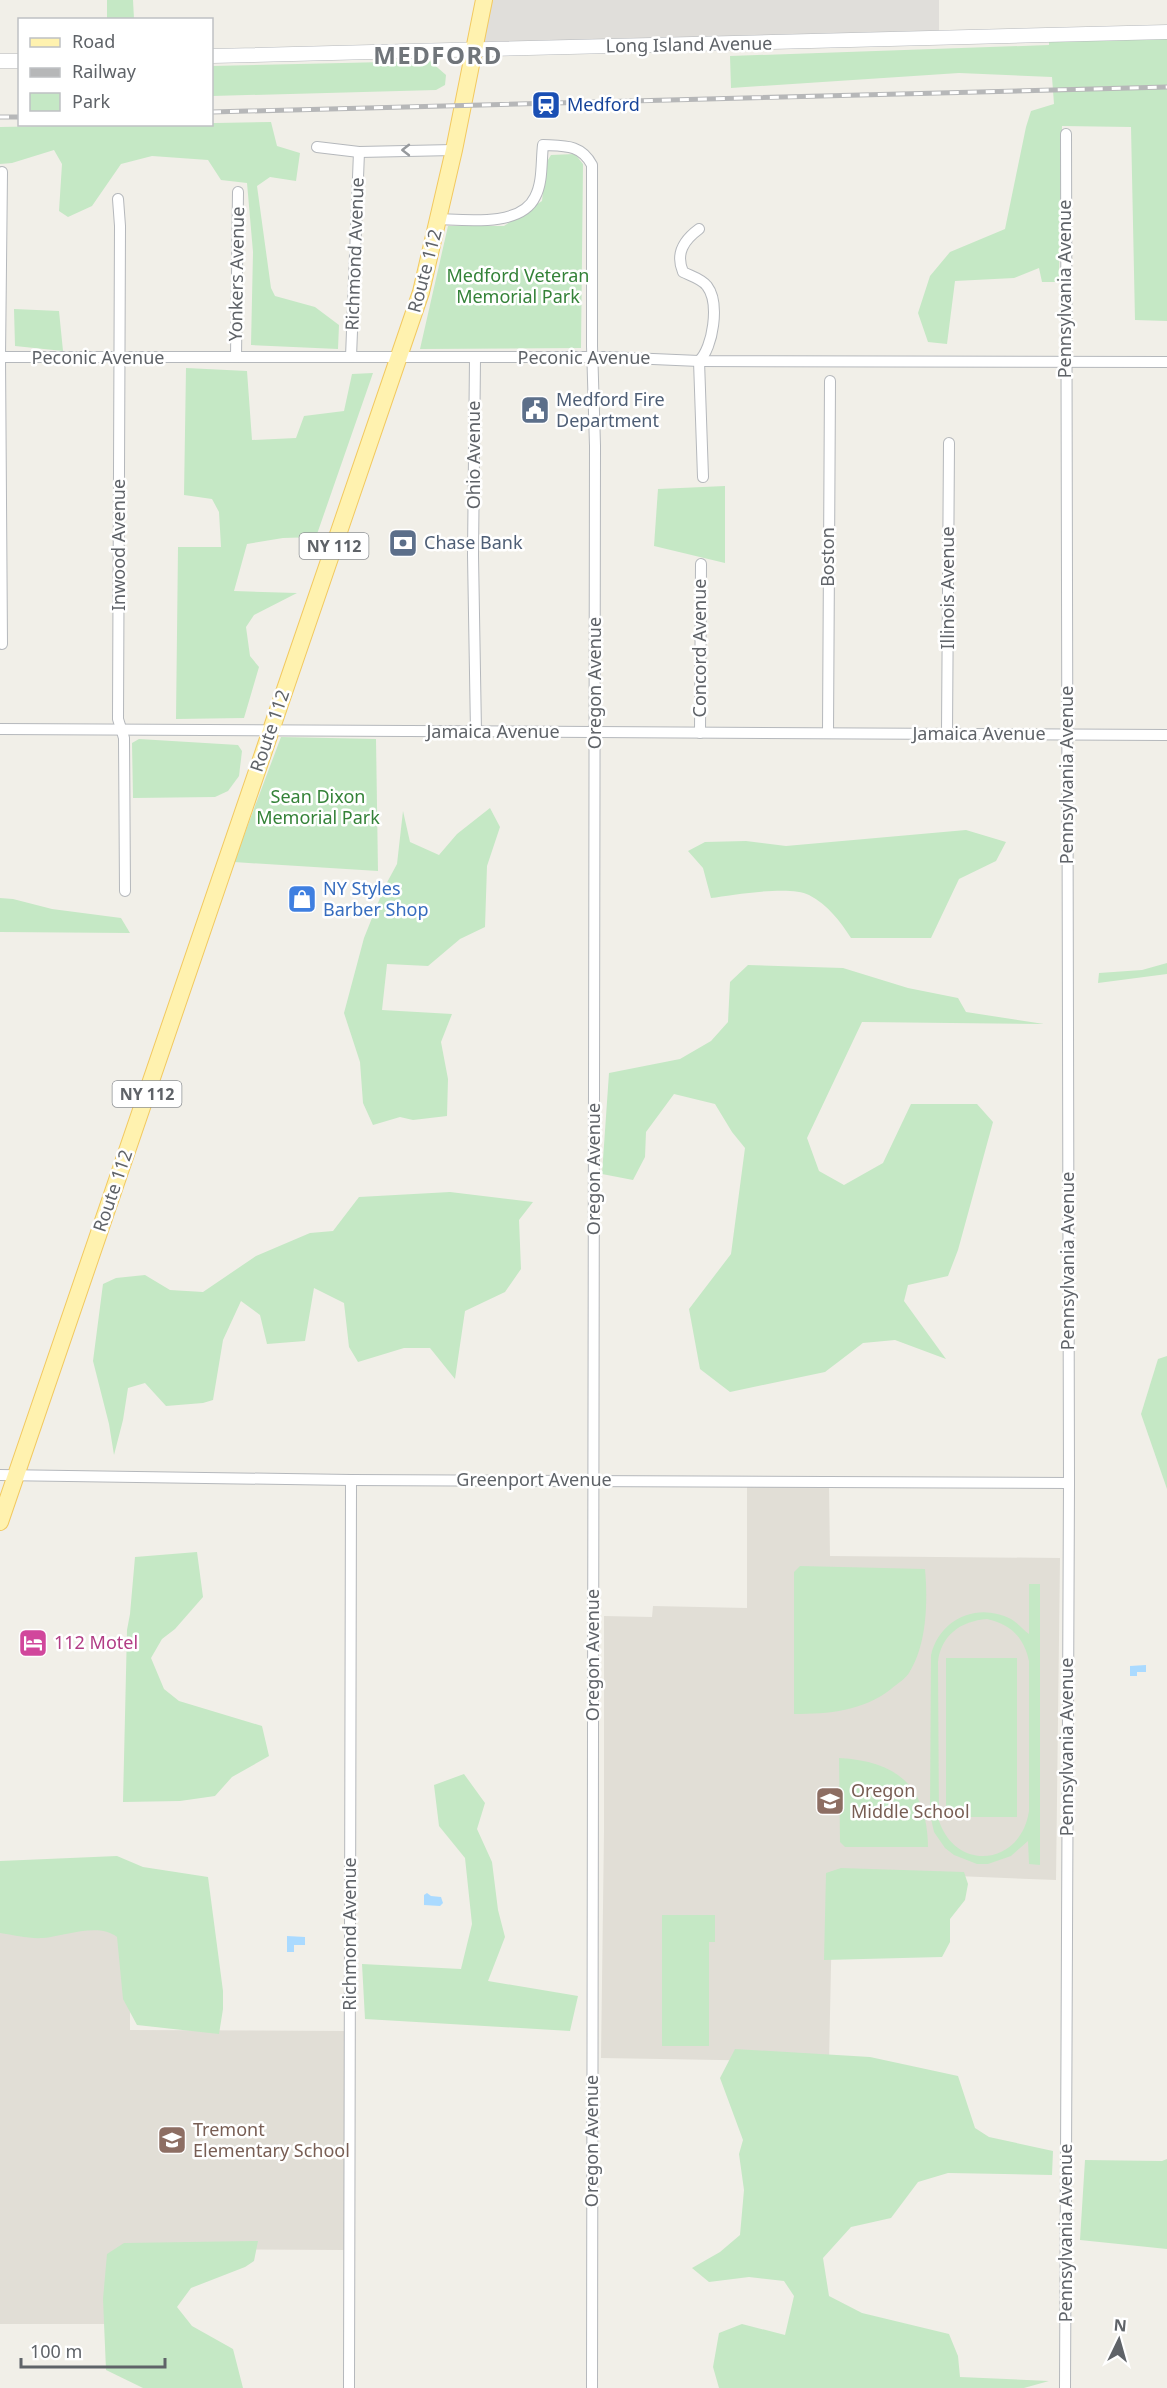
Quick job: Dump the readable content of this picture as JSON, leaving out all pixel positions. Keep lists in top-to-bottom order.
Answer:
{
  "streets": {
    "main road": ["Route 112", "NY 112"],
    "street": [
      "Long Island Avenue",
      "Richmond Avenue",
      "Yonkers Avenue",
      "Pennsylvania Avenue",
      "Peconic Avenue",
      "Ohio Avenue",
      "Inwood Avenue",
      "Boston",
      "Illinois Avenue",
      "Concord Avenue",
      "Oregon Avenue",
      "Jamaica Avenue",
      "Greenport Avenue"
    ]
  },
  "crossings": [
    ["Long Island Avenue", "Route 112"],
    ["Richmond Avenue", "Peconic Avenue"],
    ["Richmond Avenue", "Greenport Avenue"],
    ["Route 112", "Peconic Avenue"],
    ["Route 112", "Oregon Avenue"],
    ["Route 112", "Jamaica Avenue"],
    ["Route 112", "Greenport Avenue"],
    ["Yonkers Avenue", "Peconic Avenue"],
    ["Pennsylvania Avenue", "Peconic Avenue"],
    ["Pennsylvania Avenue", "Jamaica Avenue"],
    ["Pennsylvania Avenue", "Greenport Avenue"],
    ["Peconic Avenue", "Ohio Avenue"],
    ["Peconic Avenue", "Inwood Avenue"],
    ["Peconic Avenue", "Oregon Avenue"],
    ["Ohio Avenue", "Jamaica Avenue"],
    ["Inwood Avenue", "Jamaica Avenue"],
    ["Boston", "Jamaica Avenue"],
    ["Illinois Avenue", "Jamaica Avenue"],
    ["Concord Avenue", "Jamaica Avenue"],
    ["Oregon Avenue", "Jamaica Avenue"],
    ["Oregon Avenue", "Greenport Avenue"]
  ],
  "districts": ["MEDFORD"],
  "parks": ["Medford Veteran Memorial Park", "Sean Dixon Memorial Park"],
  "places": {
    "station": ["Medford"],
    "public building": ["Medford Fire Department"],
    "bank": ["Chase Bank"],
    "shop": ["NY Styles Barber Shop"],
    "hotel": ["112 Motel"],
    "school or university": ["Oregon Middle School", "Tremont Elementary School"]
  },
  "legend": ["Road", "Railway", "Park"],
  "scale_bar": "100 m",
  "north": "top"
}
